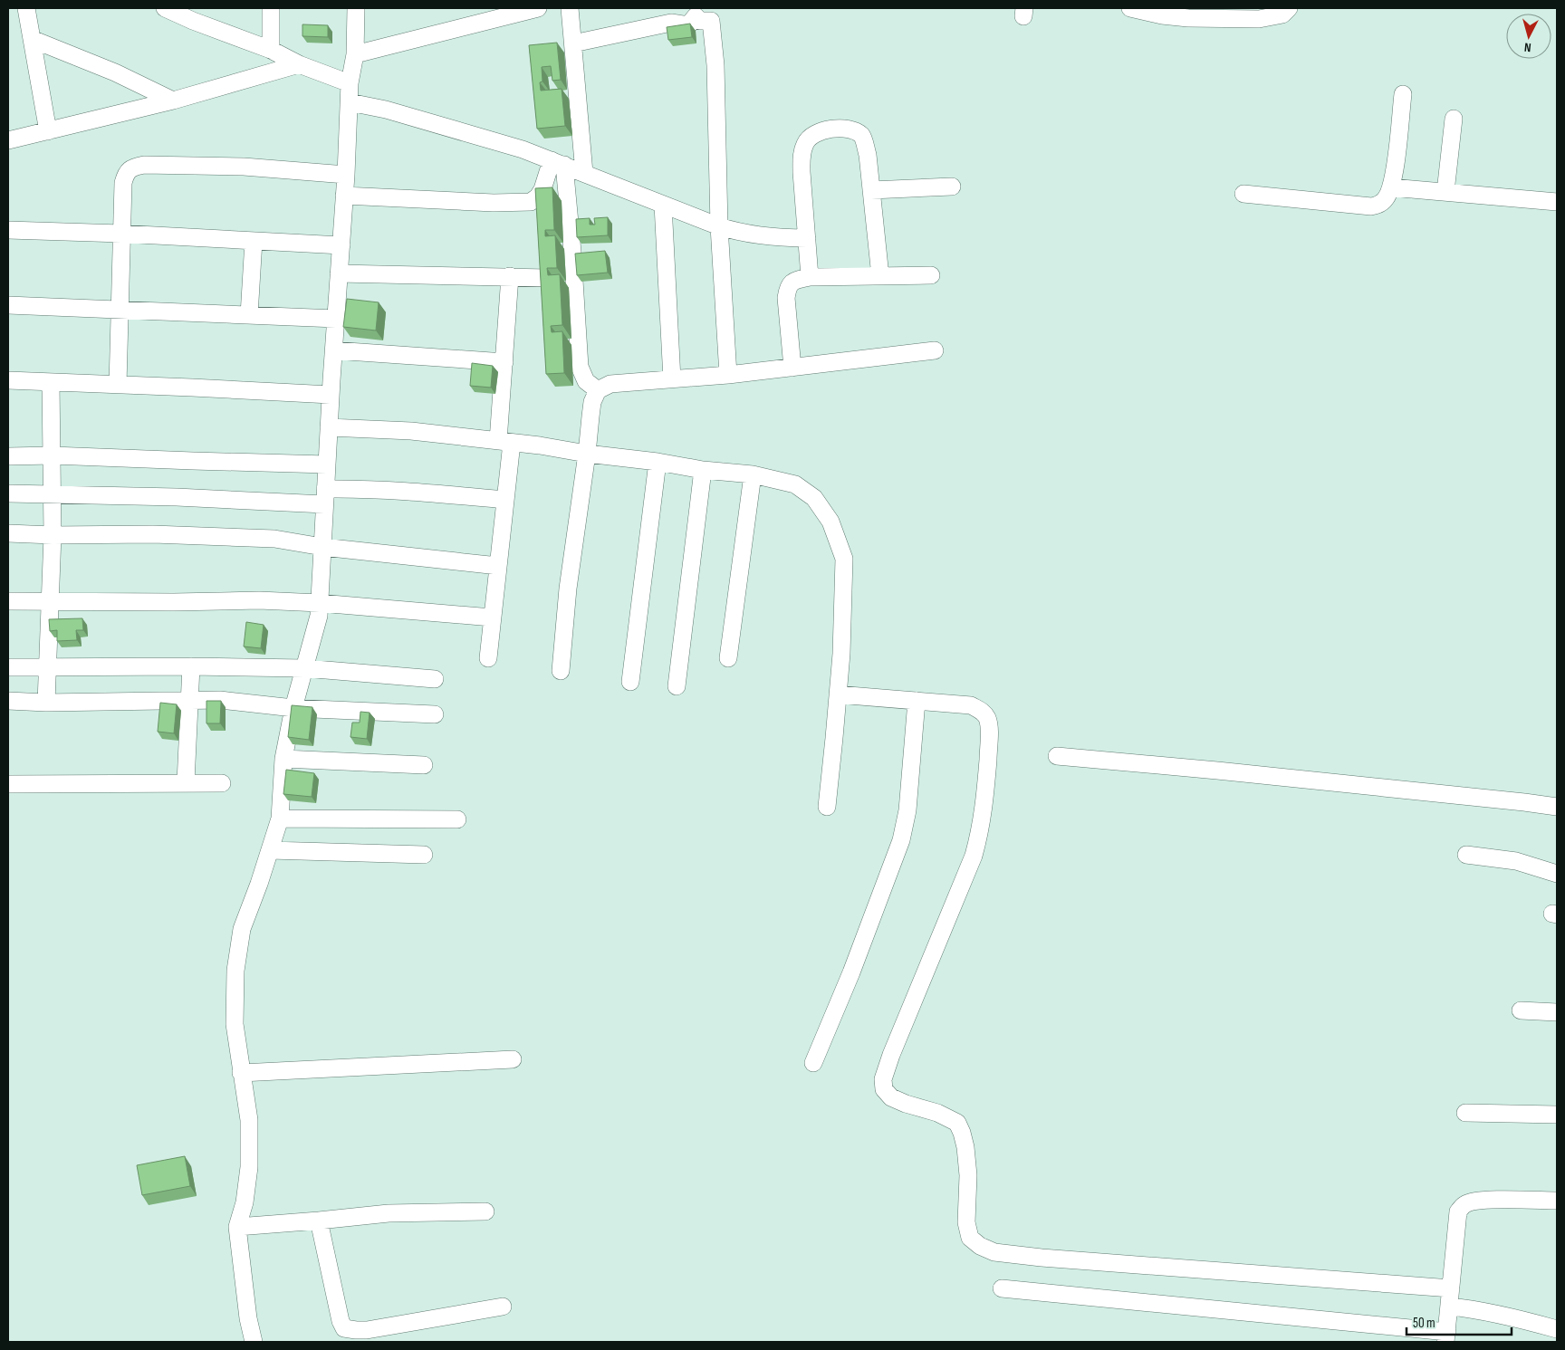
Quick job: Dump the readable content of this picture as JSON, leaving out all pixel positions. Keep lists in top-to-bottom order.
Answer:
{
  "scale_bar": "50 m",
  "north": "bottom"
}
